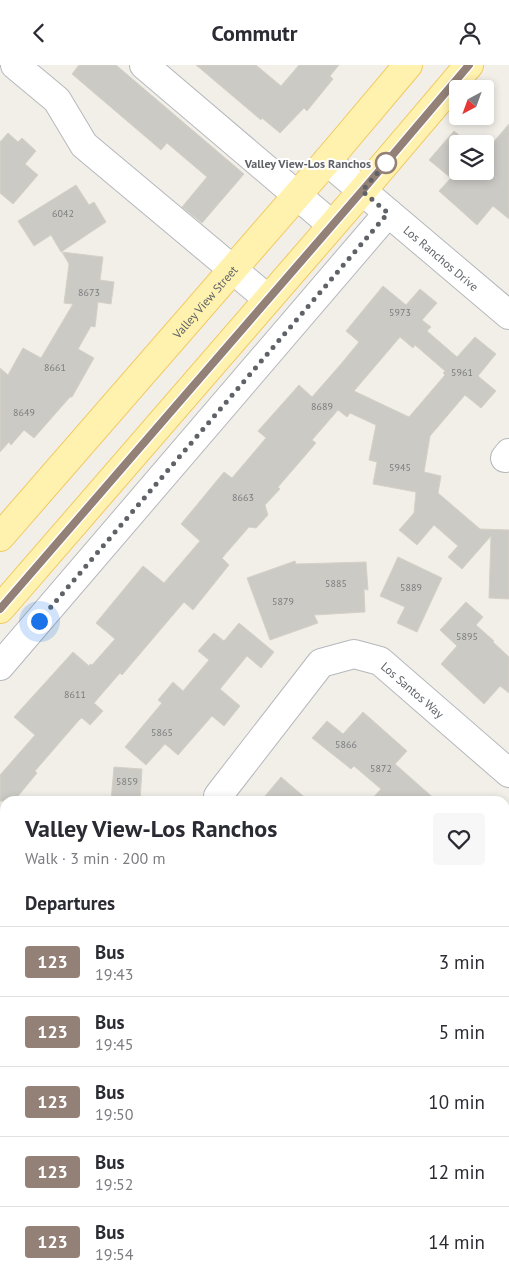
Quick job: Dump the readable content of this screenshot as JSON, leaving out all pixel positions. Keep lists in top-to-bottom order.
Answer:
{
  "streets": {
    "main road": ["Valley View Street"],
    "street": ["Los Ranchos Drive", "Los Santos Way"]
  },
  "crossings": [
    ["Los Ranchos Drive", "Valley View Street"]
  ],
  "places": ["Valley View-Los Ranchos"],
  "lines": ["bus line 123"],
  "house_numbers": [
    "6042",
    "8673",
    "5973",
    "8661",
    "5961",
    "8689",
    "8649",
    "5945",
    "8663",
    "5885",
    "5889",
    "5879",
    "5895",
    "8611",
    "5865",
    "5866",
    "5872",
    "5859"
  ],
  "north": "bottom left",
  "page": {
    "header": "Commutr",
    "heading": [
      ["Valley View-Los Ranchos", "Walk · 3 min · 200 m"],
      "Departures"
    ],
    "list": [
      {
        "mark": "123",
        "name": "Bus",
        "note": "19:43",
        "value": "3 min"
      },
      {
        "mark": "123",
        "name": "Bus",
        "note": "19:45",
        "value": "5 min"
      },
      {
        "mark": "123",
        "name": "Bus",
        "note": "19:50",
        "value": "10 min"
      },
      {
        "mark": "123",
        "name": "Bus",
        "note": "19:52",
        "value": "12 min"
      },
      {
        "mark": "123",
        "name": "Bus",
        "note": "19:54",
        "value": "14 min"
      }
    ]
  }
}
